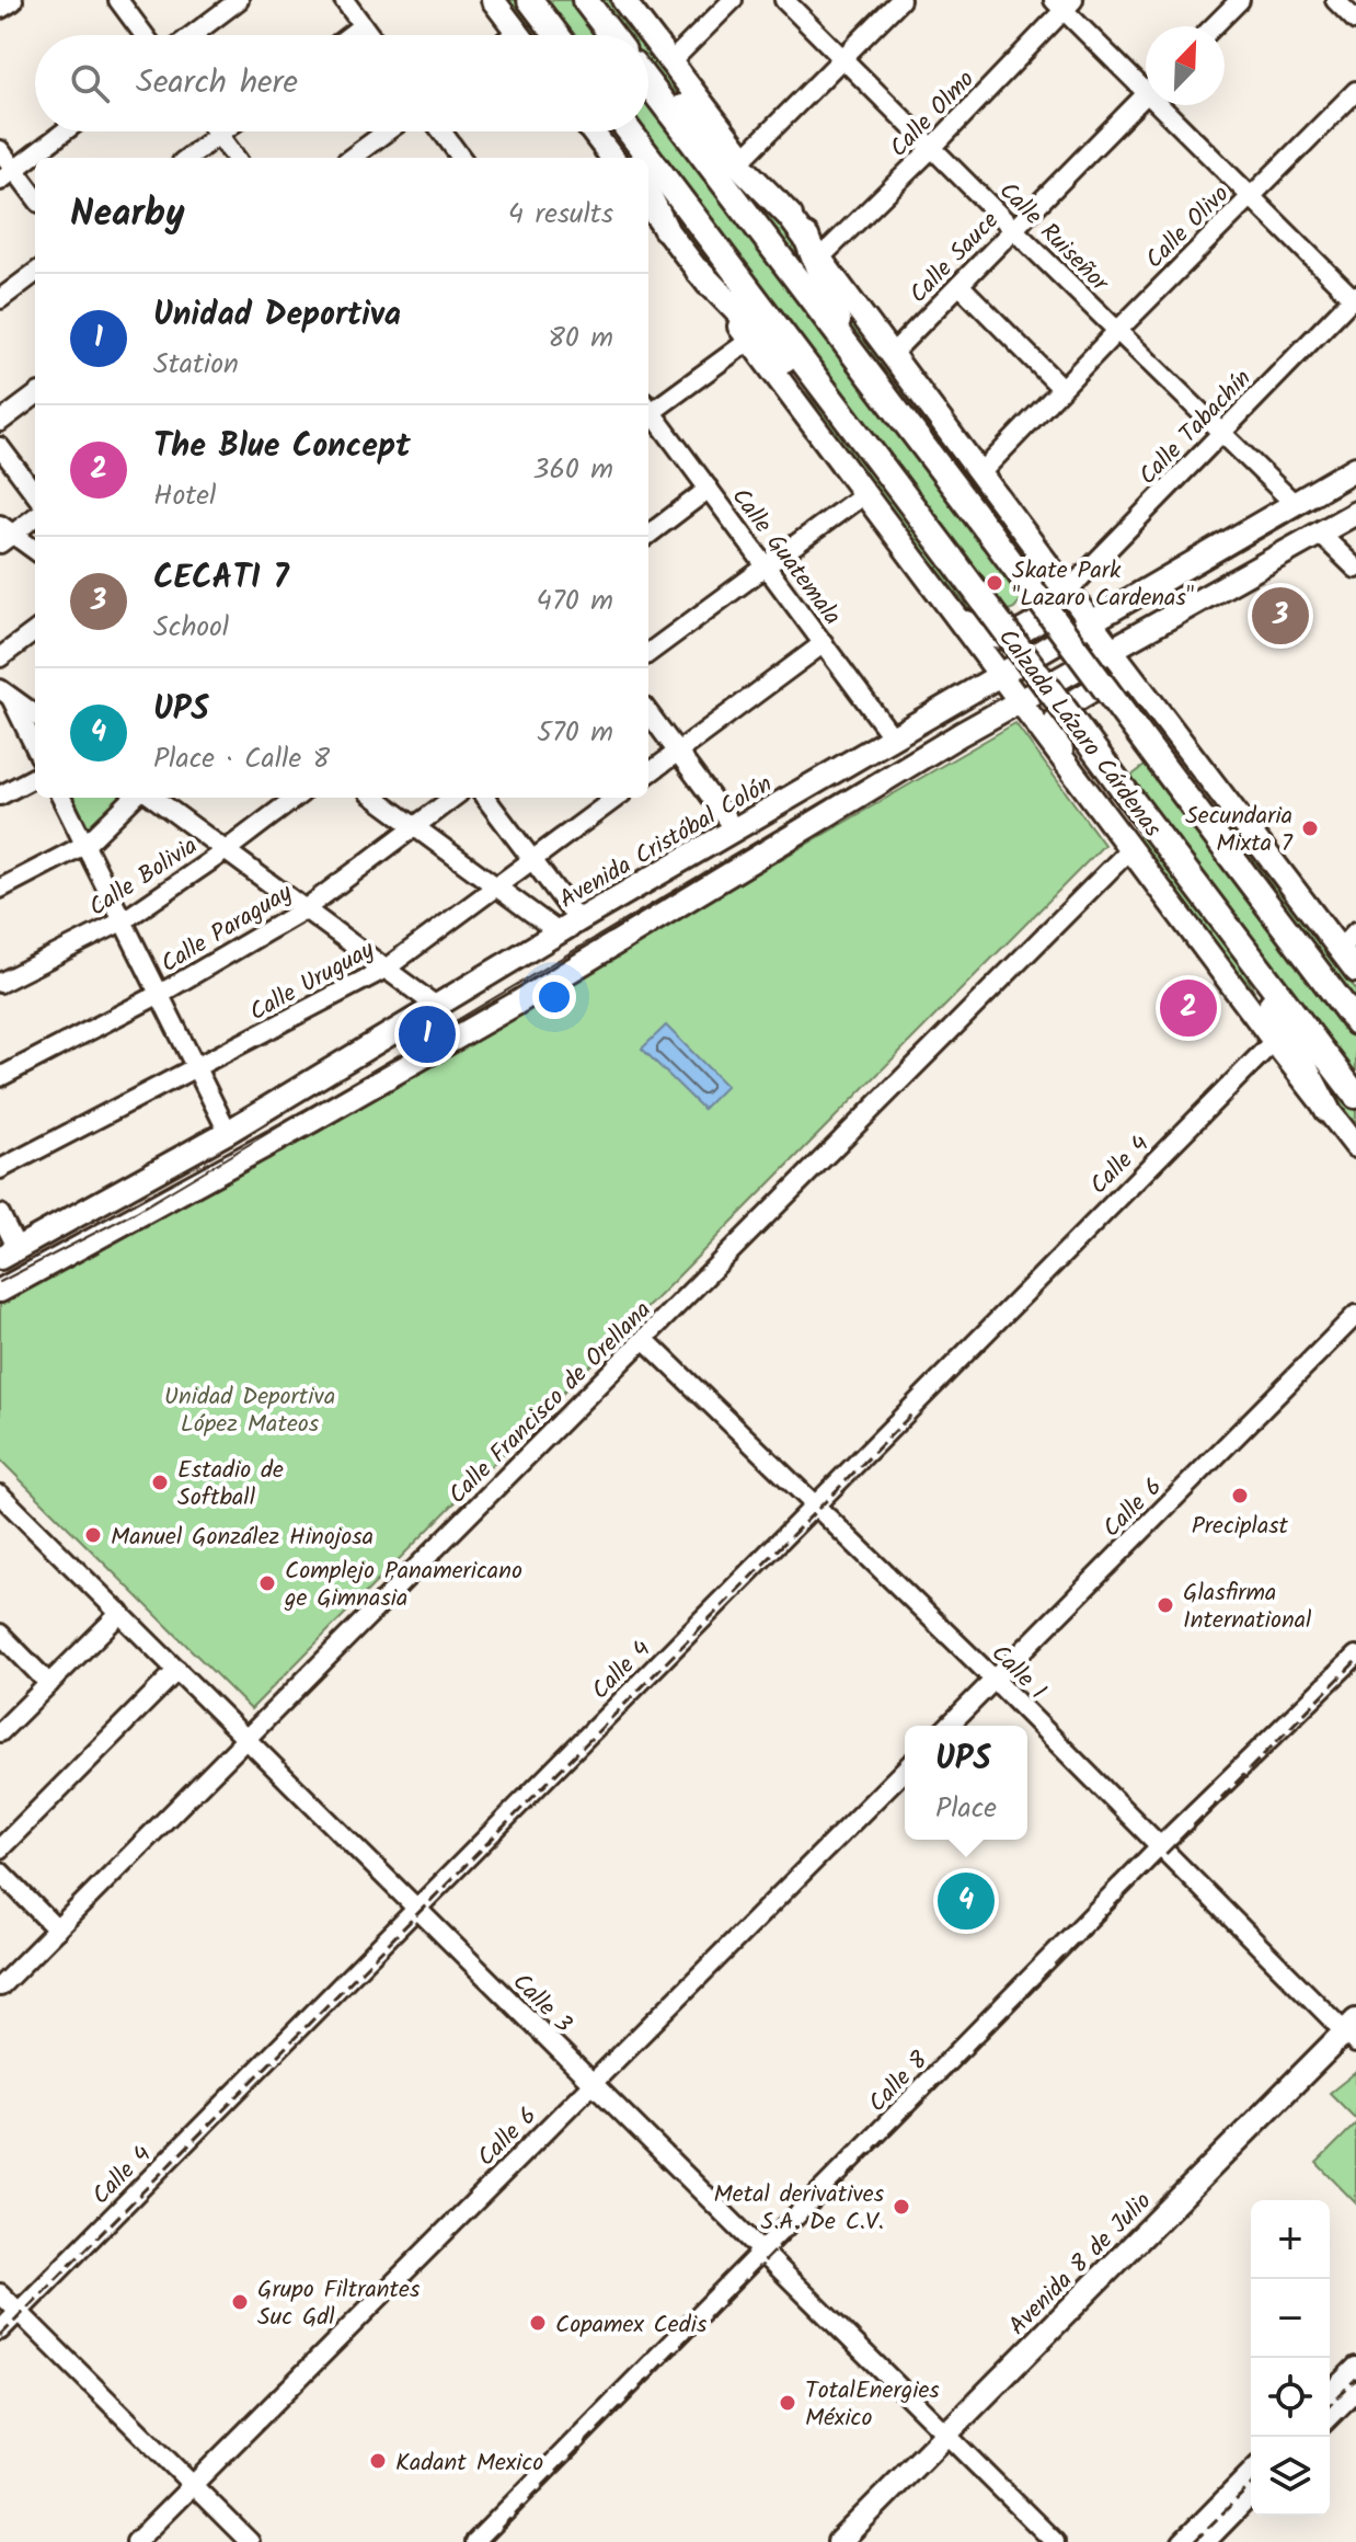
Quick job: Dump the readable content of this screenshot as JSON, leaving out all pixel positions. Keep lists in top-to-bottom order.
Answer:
{
  "streets": {
    "highway": ["Calzada Lázaro Cárdenas"],
    "main road": ["Avenida Cristóbal Colón", "Avenida 8 de Julio"],
    "street": [
      "Calle Olmo",
      "Calle Olivo",
      "Calle Ruiseñor",
      "Calle Sauce",
      "Calle Tabachín",
      "Calle Guatemala",
      "Calle Bolivia",
      "Calle Paraguay",
      "Calle Uruguay",
      "Calle 4",
      "Calle Francisco de Orellana",
      "Calle 6",
      "Calle 1",
      "Calle 3",
      "Calle 8"
    ]
  },
  "crossings": [
    ["Calle Olmo", "Calle Ruiseñor"],
    ["Calle Olivo", "Calle Ruiseñor"],
    ["Calle Ruiseñor", "Calle Sauce"],
    ["Calle Ruiseñor", "Calle Tabachín"],
    ["Calle Ruiseñor", "Avenida Cristóbal Colón"],
    ["Calle Guatemala", "Avenida Cristóbal Colón"],
    ["Calzada Lázaro Cárdenas", "Avenida Cristóbal Colón"],
    ["Calzada Lázaro Cárdenas", "Calle 4"],
    ["Calzada Lázaro Cárdenas", "Calle Francisco de Orellana"],
    ["Calle 4", "Calle 1"],
    ["Calle 4", "Calle 3"],
    ["Calle Francisco de Orellana", "Calle 1"],
    ["Calle Francisco de Orellana", "Calle 3"],
    ["Calle 6", "Calle 1"],
    ["Calle 6", "Calle 3"],
    ["Calle 1", "Calle 8"],
    ["Calle 1", "Avenida 8 de Julio"],
    ["Calle 3", "Calle 8"],
    ["Calle 3", "Avenida 8 de Julio"]
  ],
  "parks": ["Unidad Deportiva López Mateos"],
  "places": [
    "Skate Park \"Lazaro Cardenas\"",
    "Secundaria Mixta 7",
    "Estadio de Softball",
    "Preciplast",
    "Manuel González Hinojosa",
    "Complejo Panamericano ge Gimnasia",
    "Glasfirma International",
    "Metal derivatives S.A. De C.V.",
    "Grupo Filtrantes Suc Gdl",
    "Copamex Cedis",
    "TotalEnergies México",
    "Kadant Mexico"
  ],
  "north": "top right",
  "page": {
    "search": "Search here",
    "heading": ["Nearby", "4 results"],
    "list": [
      {
        "mark": "1",
        "name": "Unidad Deportiva",
        "note": "Station",
        "value": "80 m"
      },
      {
        "mark": "2",
        "name": "The Blue Concept",
        "note": "Hotel",
        "value": "360 m"
      },
      {
        "mark": "3",
        "name": "CECATI 7",
        "note": "School",
        "value": "470 m"
      },
      {
        "mark": "4",
        "name": "UPS",
        "note": "Place · Calle 8",
        "value": "570 m"
      }
    ],
    "pins": [
      "3",
      "2",
      "1",
      "4"
    ],
    "popup": ["UPS", "Place"],
    "map_buttons": ["+", "−"]
  }
}
